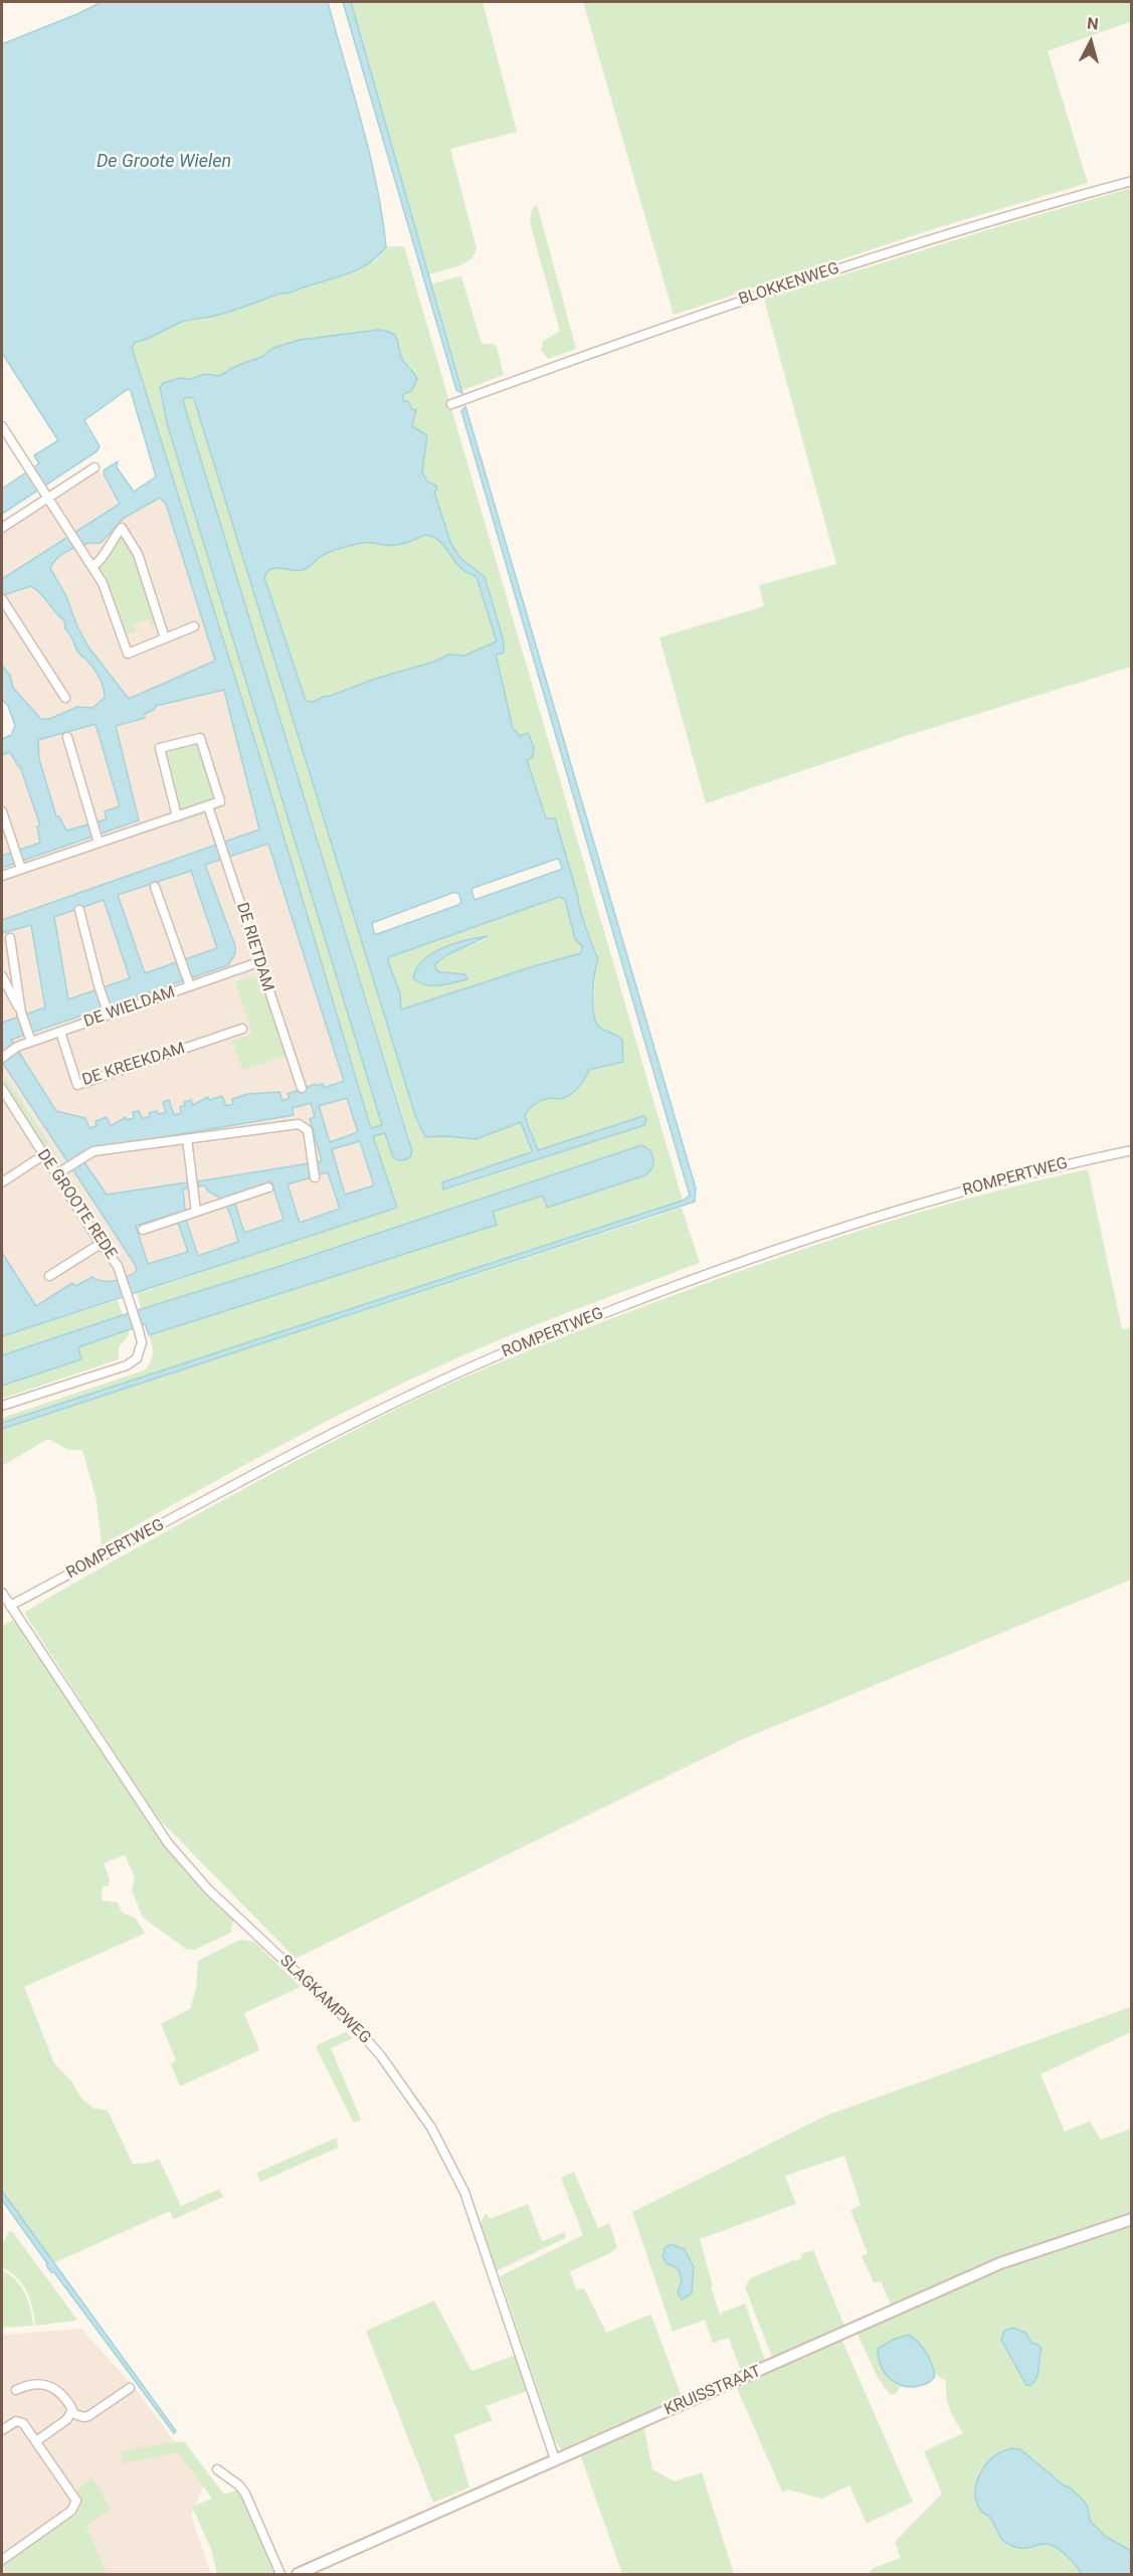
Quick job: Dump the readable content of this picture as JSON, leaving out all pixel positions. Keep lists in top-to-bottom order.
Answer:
{
  "streets": {
    "street": [
      "BLOKKENWEG",
      "DE RIETDAM",
      "DE WIELDAM",
      "DE KREEKDAM",
      "ROMPERTWEG",
      "DE GROOTE REDE",
      "SLAGKAMPWEG",
      "KRUISSTRAAT"
    ]
  },
  "crossings": [
    ["DE RIETDAM", "DE WIELDAM"],
    ["DE WIELDAM", "DE KREEKDAM"],
    ["ROMPERTWEG", "SLAGKAMPWEG"],
    ["SLAGKAMPWEG", "KRUISSTRAAT"]
  ],
  "water": ["De Groote Wielen"],
  "north": "top"
}
